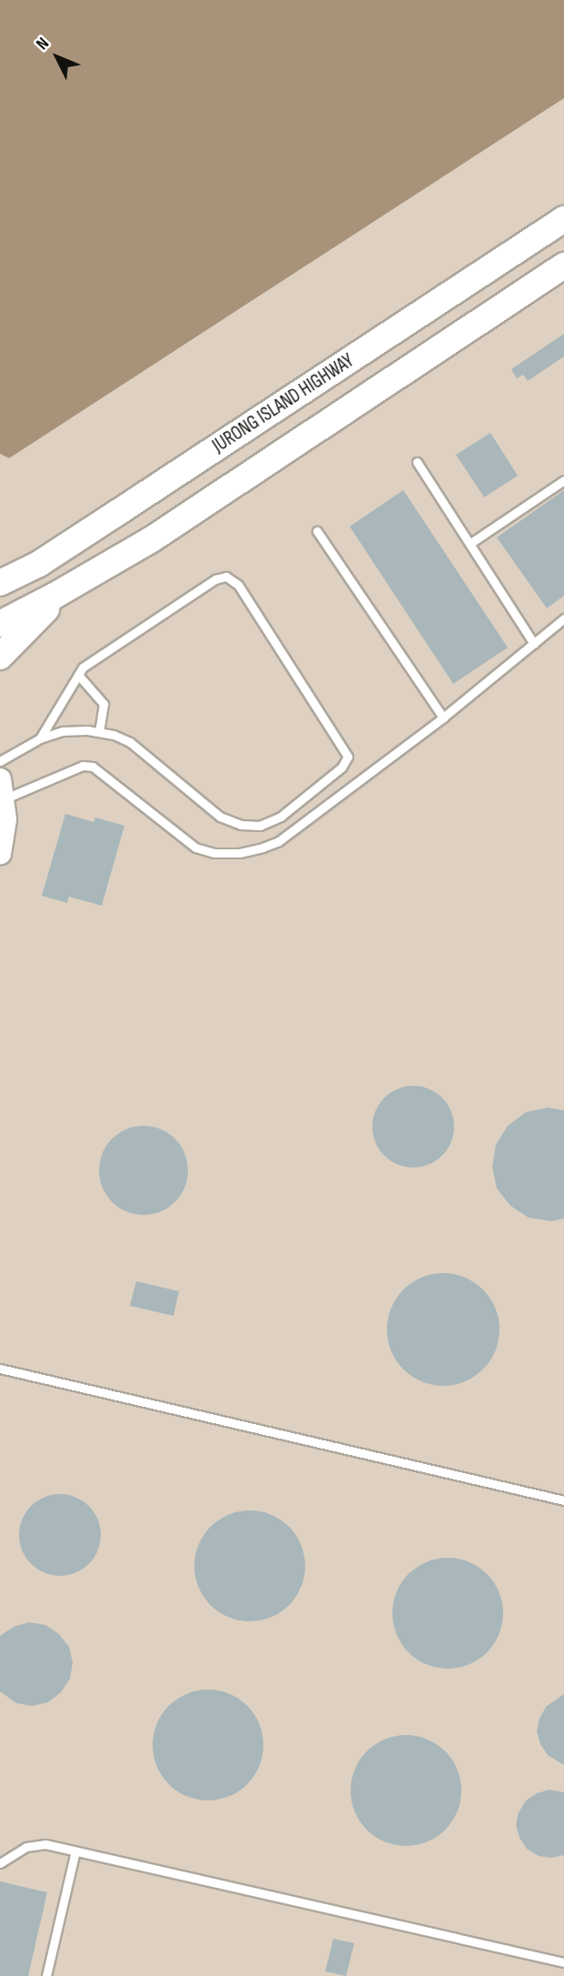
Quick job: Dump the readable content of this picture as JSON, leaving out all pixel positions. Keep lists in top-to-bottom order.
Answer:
{
  "streets": {
    "main road": ["JURONG ISLAND HIGHWAY"]
  },
  "north": "top left"
}
